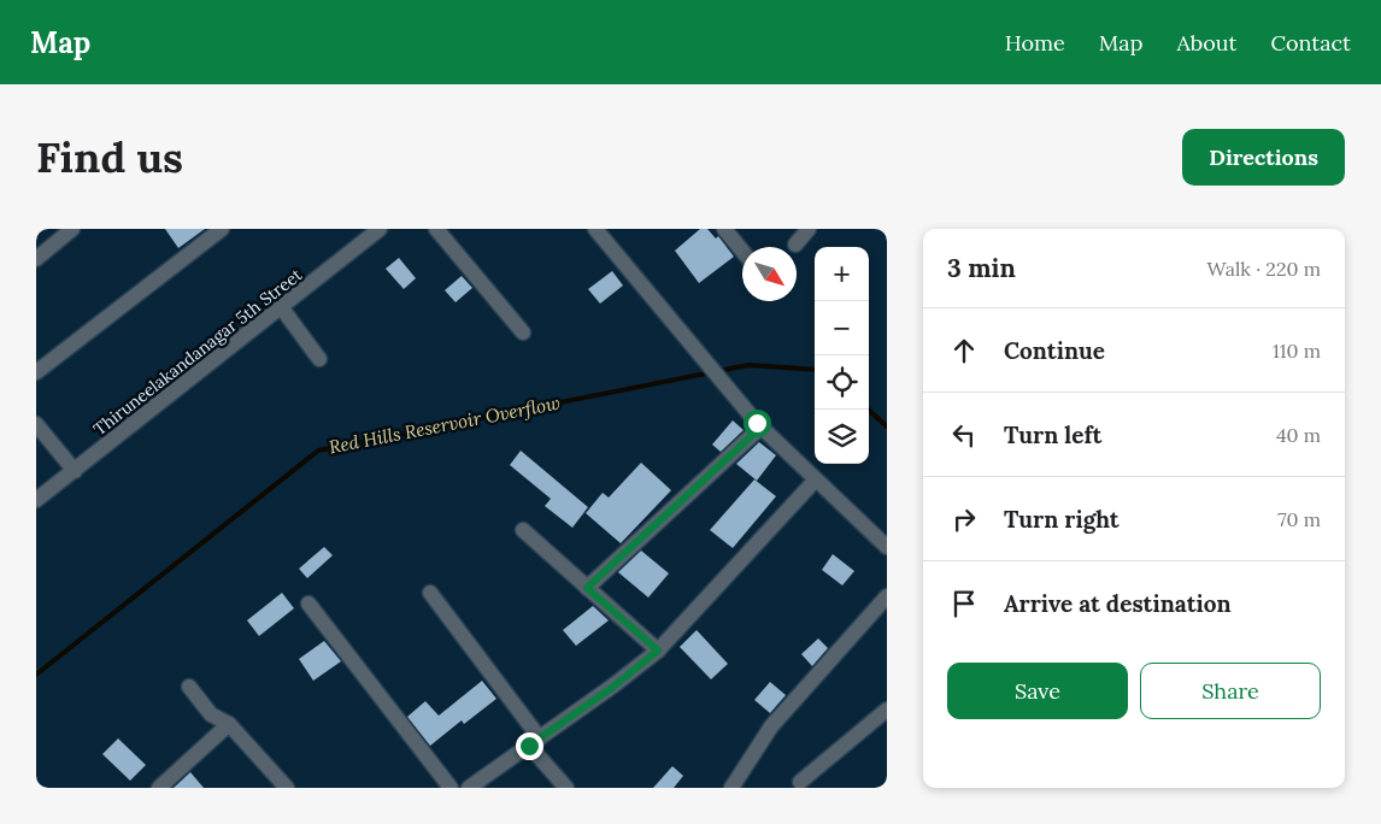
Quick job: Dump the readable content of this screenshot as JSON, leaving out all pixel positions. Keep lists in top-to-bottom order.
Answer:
{
  "streets": {
    "street": ["Thiruneelakandanagar 5th Street"]
  },
  "water": ["Red Hills Reservoir Overflow"],
  "north": "bottom right",
  "page": {
    "header": "Map",
    "nav": [
      "Home",
      "Map",
      "About",
      "Contact"
    ],
    "buttons": [
      "Directions",
      ["Save", "Share"]
    ],
    "title": "Find us",
    "heading": ["3 min", "Walk · 220 m"],
    "map_buttons": ["+", "−"],
    "list": [
      ["Continue", "110 m"],
      ["Turn left", "40 m"],
      ["Turn right", "70 m"],
      "Arrive at destination"
    ]
  }
}
